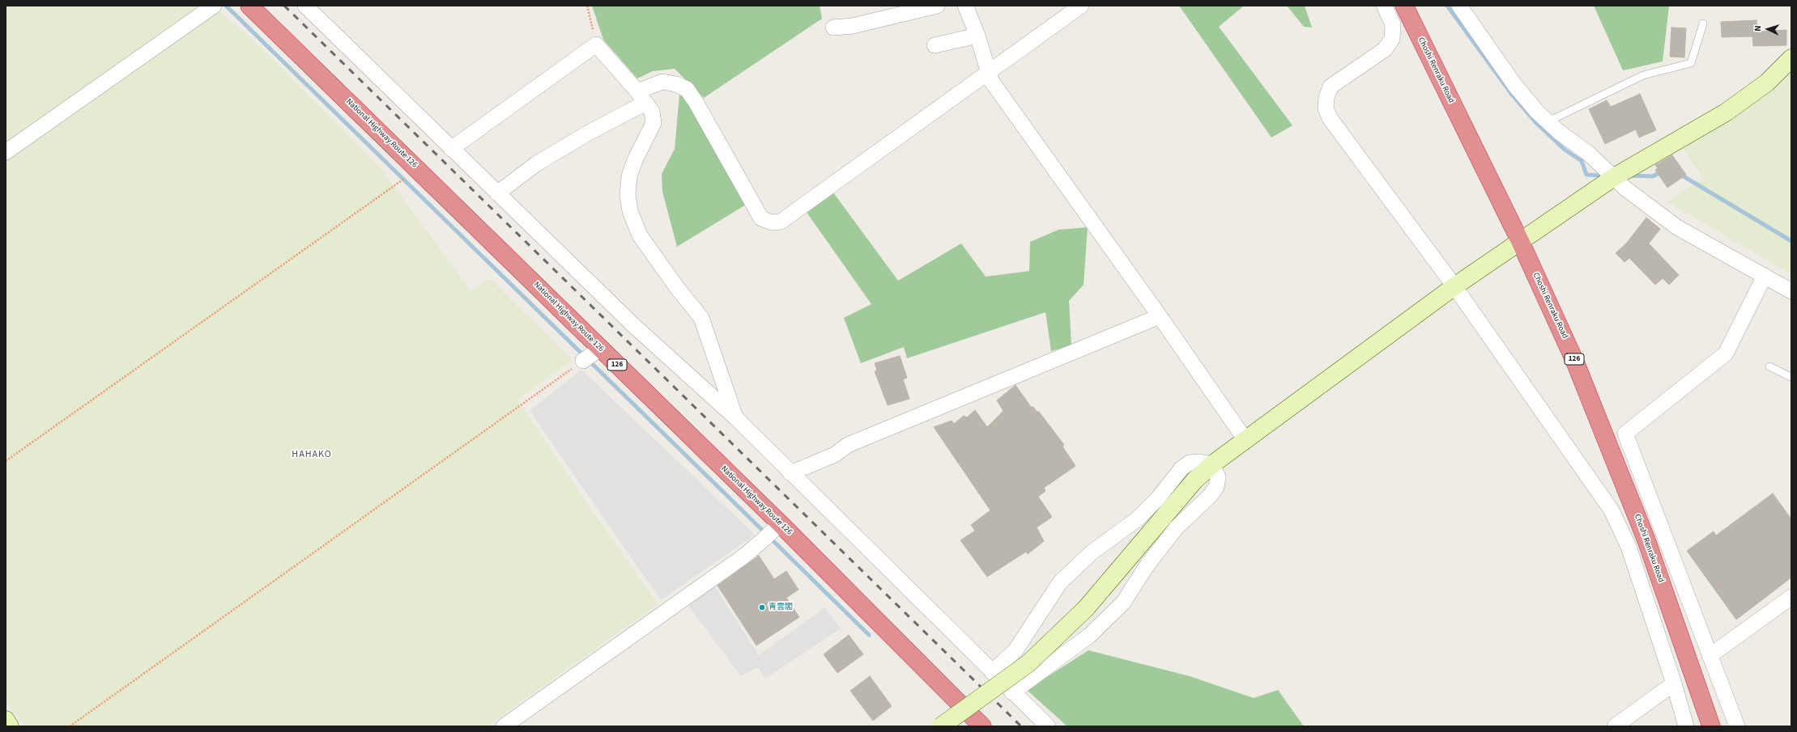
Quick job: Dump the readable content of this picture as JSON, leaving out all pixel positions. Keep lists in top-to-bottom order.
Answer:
{
  "streets": {
    "highway": ["Choshi Renraku Road", "National Highway Route 126", "126"]
  },
  "districts": ["HAHAKO"],
  "places": ["青雲閣"],
  "north": "left"
}
